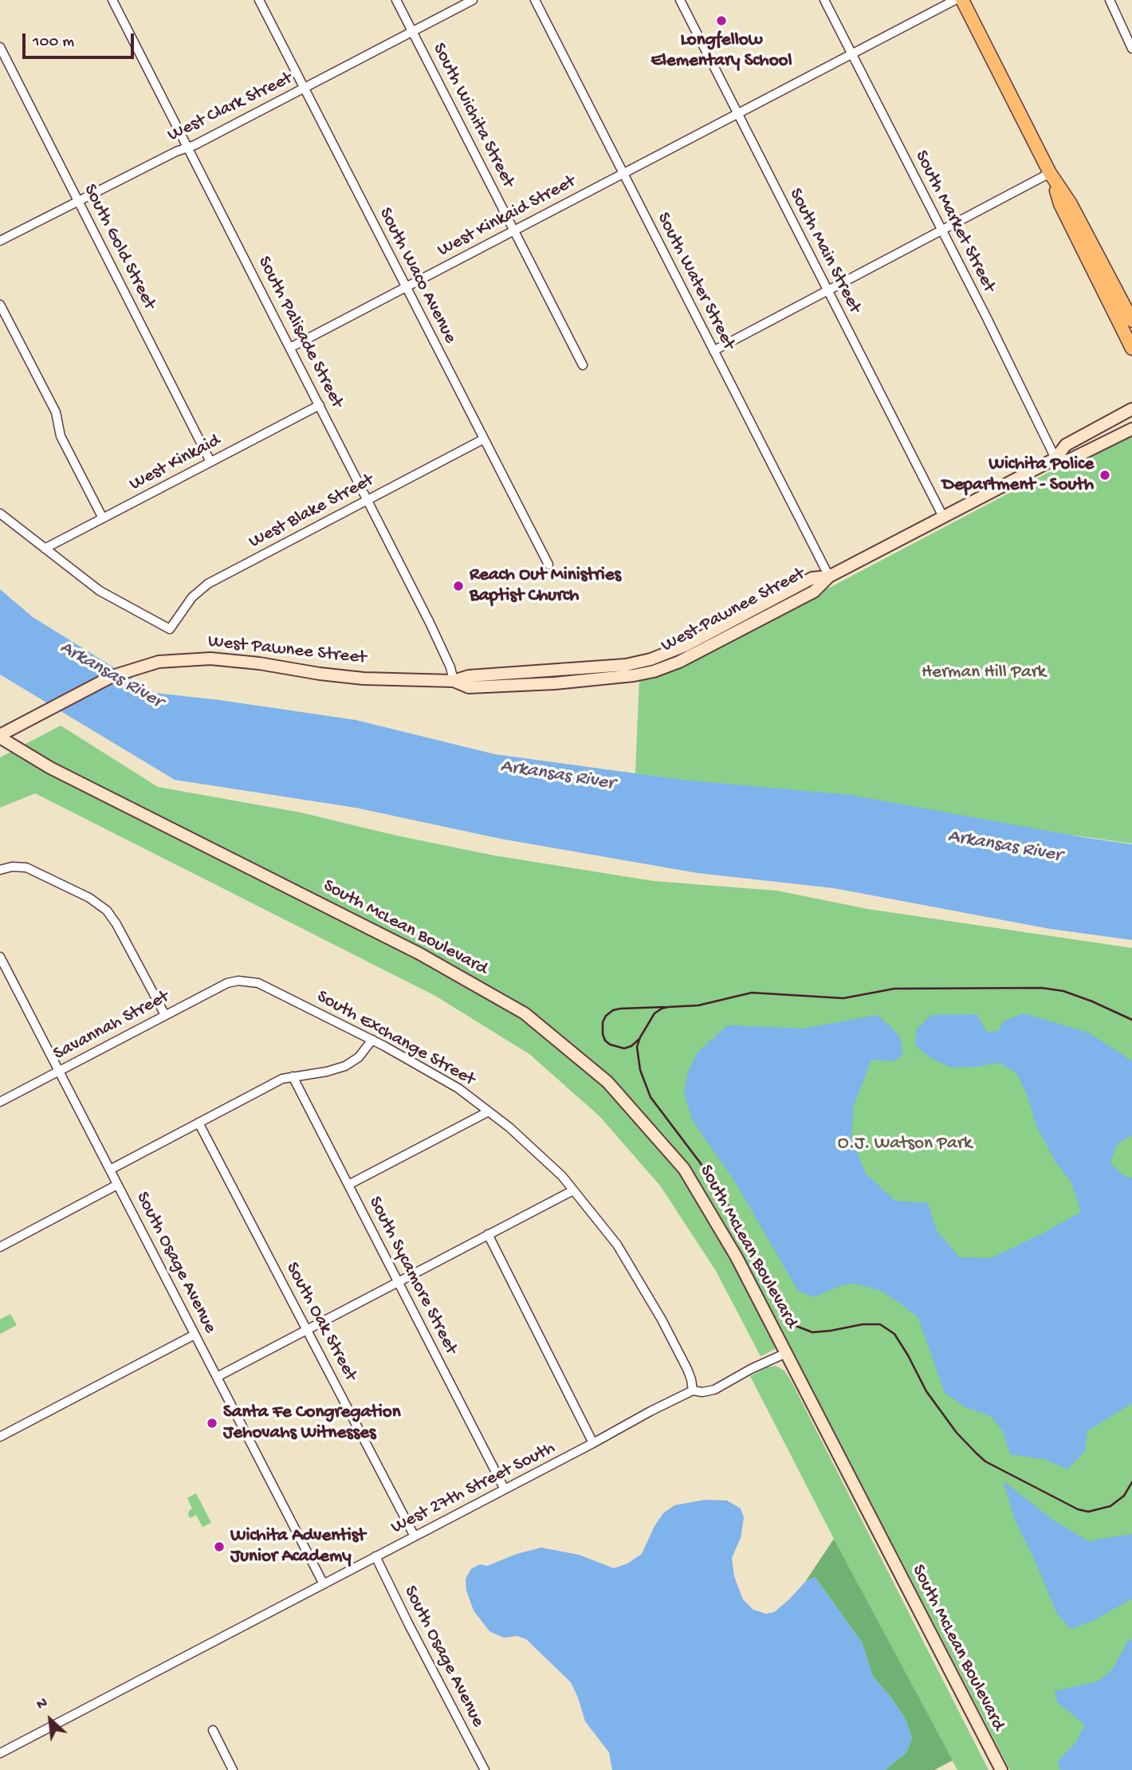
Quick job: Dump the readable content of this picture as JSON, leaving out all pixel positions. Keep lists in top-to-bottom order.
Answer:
{
  "streets": {
    "main road": ["West Pawnee Street", "South McLean Boulevard"],
    "street": [
      "West Clark Street",
      "South Wichita Street",
      "West Kinkaid Street",
      "South Market Street",
      "South Gold Street",
      "South Main Street",
      "South Waco Avenue",
      "South Water Street",
      "South Palisade Street",
      "West Kinkaid",
      "West Blake Street",
      "Savannah Street",
      "South Exchange Street",
      "South Osage Avenue",
      "South Sycamore Street",
      "South Oak Street",
      "West 27th Street South"
    ]
  },
  "crossings": [
    ["West Clark Street", "South Wichita Street"],
    ["West Clark Street", "South Gold Street"],
    ["West Clark Street", "South Waco Avenue"],
    ["West Clark Street", "South Palisade Street"],
    ["South Wichita Street", "West Kinkaid Street"],
    ["West Kinkaid Street", "South Market Street"],
    ["West Kinkaid Street", "South Main Street"],
    ["West Kinkaid Street", "South Waco Avenue"],
    ["West Kinkaid Street", "South Water Street"],
    ["West Kinkaid Street", "South Palisade Street"],
    ["South Market Street", "West Pawnee Street"],
    ["South Gold Street", "West Kinkaid"],
    ["South Main Street", "West Pawnee Street"],
    ["South Waco Avenue", "West Blake Street"],
    ["South Water Street", "West Pawnee Street"],
    ["South Palisade Street", "West Kinkaid"],
    ["South Palisade Street", "West Blake Street"],
    ["South Palisade Street", "West Pawnee Street"],
    ["West Kinkaid", "West Blake Street"],
    ["West Pawnee Street", "South McLean Boulevard"],
    ["South McLean Boulevard", "West 27th Street South"],
    ["Savannah Street", "South Exchange Street"],
    ["Savannah Street", "South Osage Avenue"],
    ["South Exchange Street", "West 27th Street South"],
    ["South Osage Avenue", "West 27th Street South"],
    ["South Sycamore Street", "West 27th Street South"],
    ["South Oak Street", "West 27th Street South"]
  ],
  "water": ["Arkansas River"],
  "parks": ["Herman Hill Park", "O.J. Watson Park"],
  "places": [
    "Longfellow Elementary School",
    "Wichita Police Department - South",
    "Reach Out Ministries Baptist Church",
    "Santa Fe Congregation Jehovahs Witnesses",
    "Wichita Adventist Junior Academy"
  ],
  "scale_bar": "100 m",
  "north": "top left"
}
